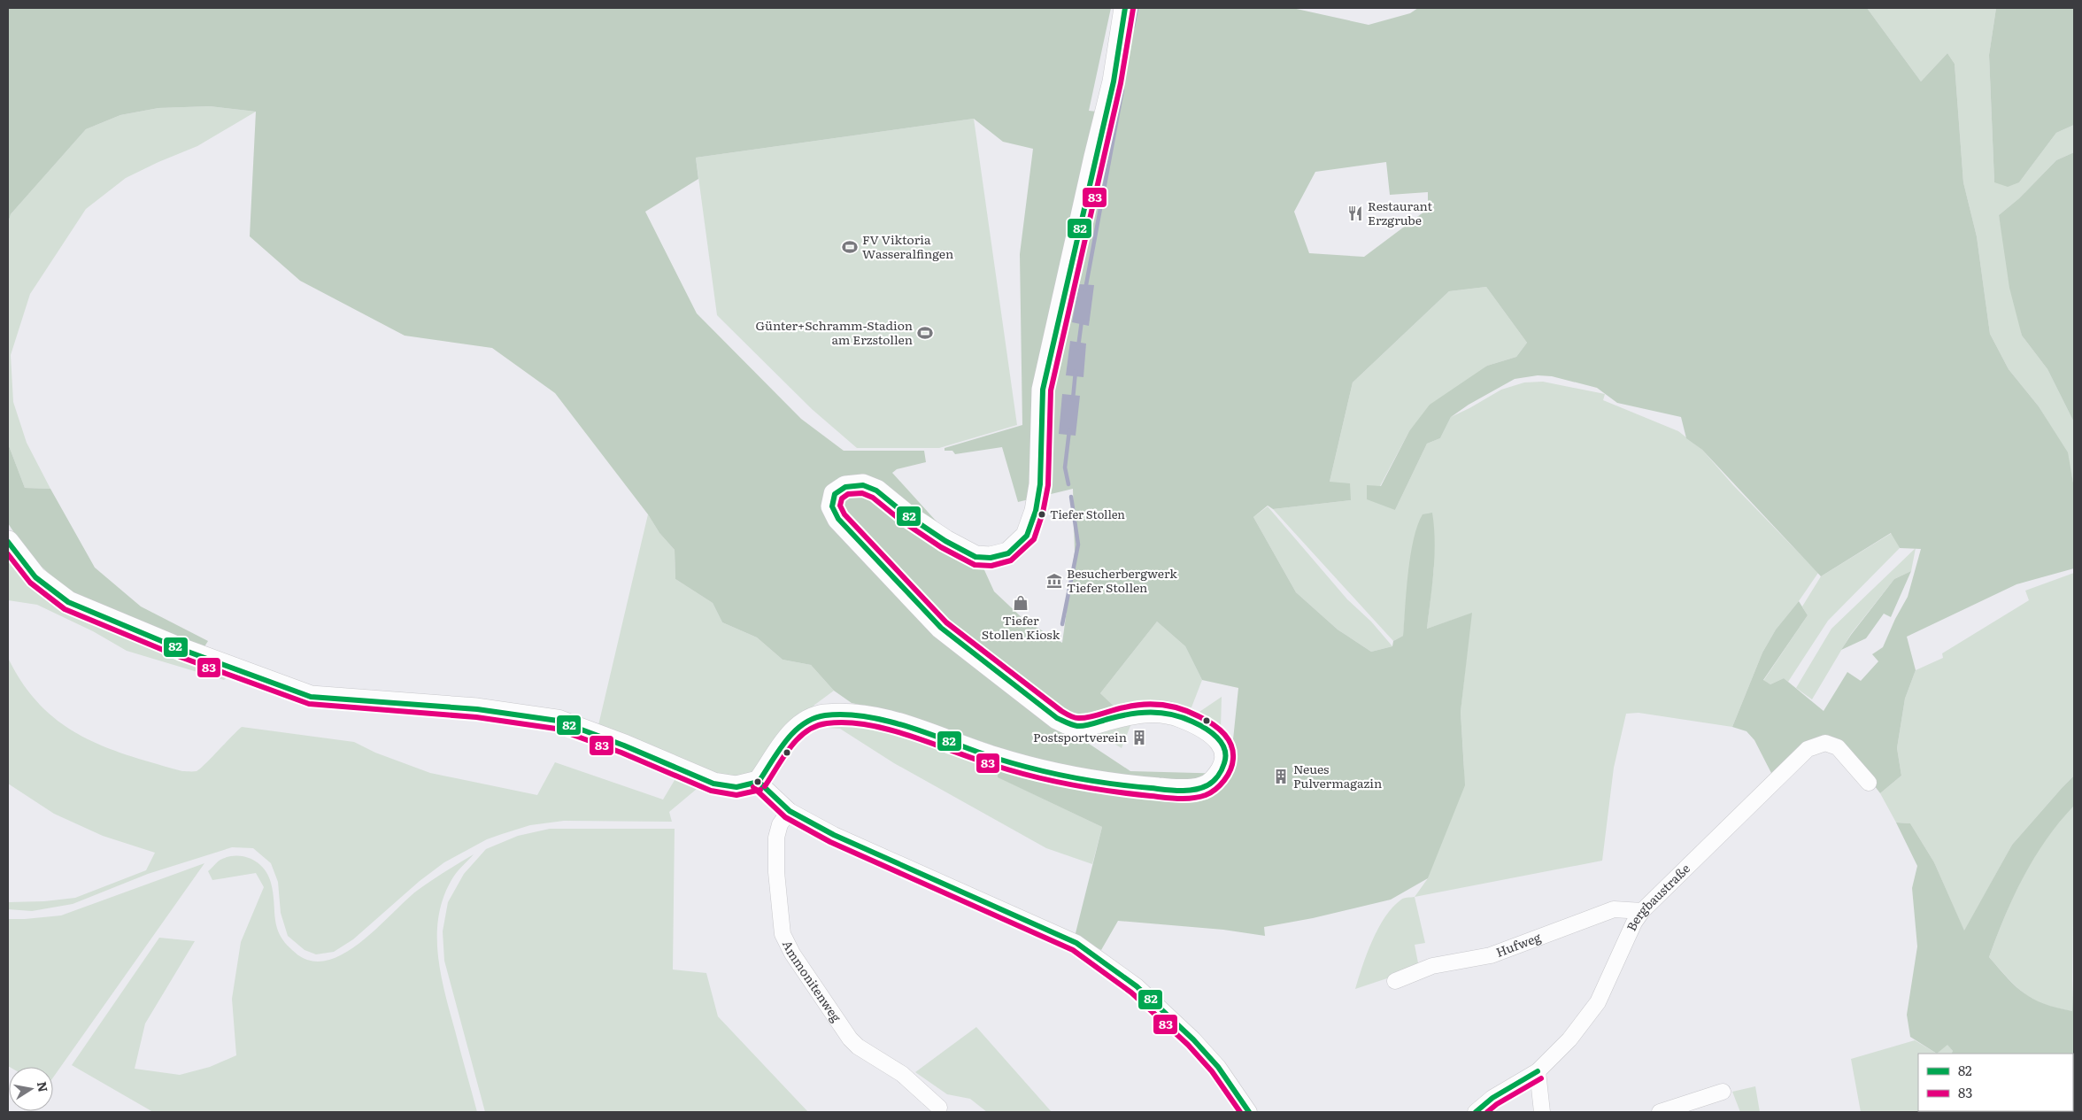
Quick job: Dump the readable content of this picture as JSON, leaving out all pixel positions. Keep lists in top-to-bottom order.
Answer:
{
  "streets": {
    "street": ["Bergbaustraße", "Hufweg", "Ammonitenweg"]
  },
  "crossings": [
    ["Bergbaustraße", "Hufweg"]
  ],
  "places": {
    "restaurant": ["Restaurant Erzgrube"],
    "sports": ["FV Viktoria Wasseralfingen", "Günter+Schramm-Stadion am Erzstollen"],
    "other": ["Tiefer Stollen"],
    "museum": ["Besucherbergwerk Tiefer Stollen"],
    "shop": ["Tiefer Stollen Kiosk"],
    "building": ["Postsportverein", "Neues Pulvermagazin"]
  },
  "lines": ["transit line 82", "transit line 83"],
  "legend": ["82", "83"],
  "north": "right"
}
